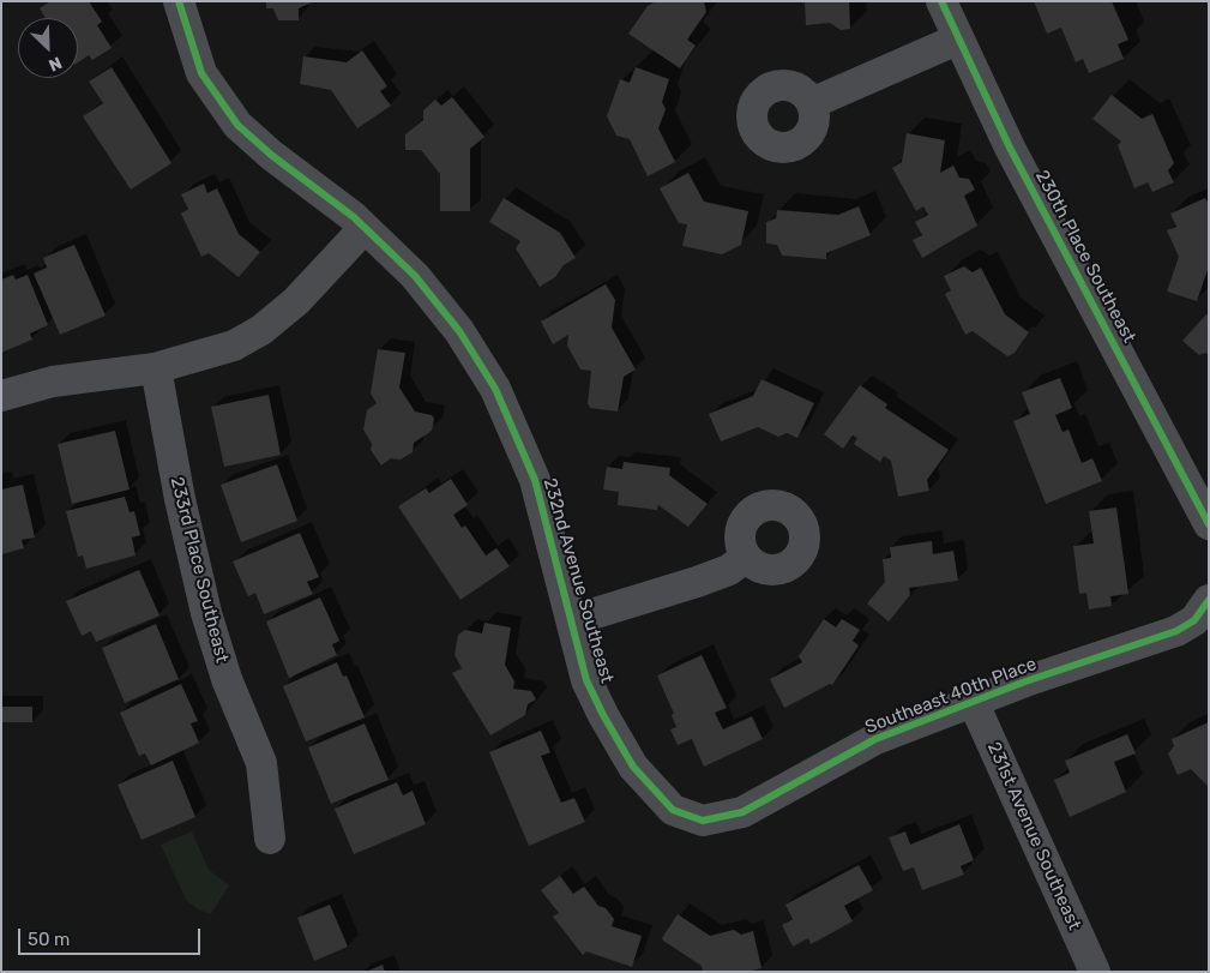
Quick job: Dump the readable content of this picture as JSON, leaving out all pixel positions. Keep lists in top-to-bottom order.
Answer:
{
  "streets": {
    "street": [
      "230th Place Southeast",
      "233rd Place Southeast",
      "232nd Avenue Southeast",
      "Southeast 40th Place",
      "231st Avenue Southeast"
    ]
  },
  "crossings": [
    ["232nd Avenue Southeast", "Southeast 40th Place"],
    ["Southeast 40th Place", "231st Avenue Southeast"]
  ],
  "scale_bar": "50 m",
  "north": "bottom right"
}
